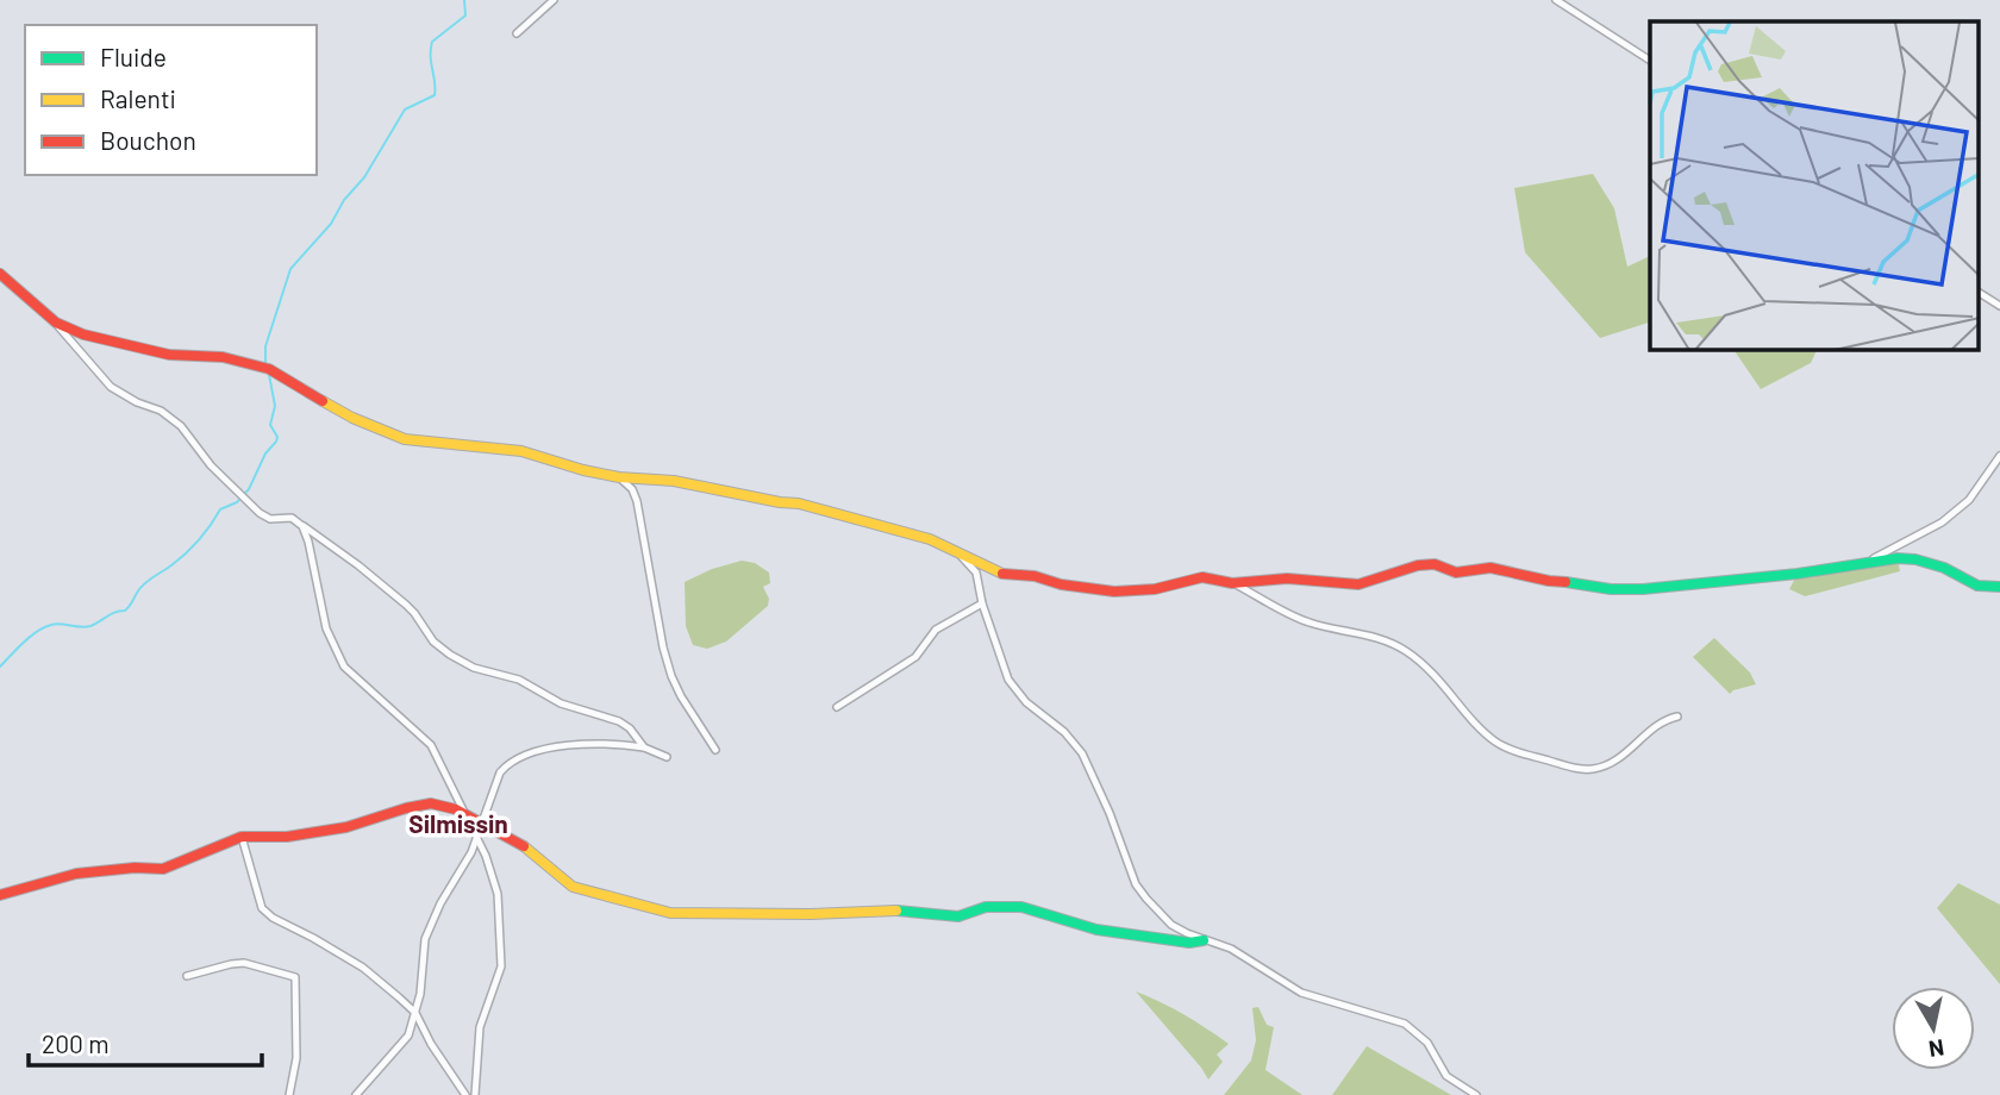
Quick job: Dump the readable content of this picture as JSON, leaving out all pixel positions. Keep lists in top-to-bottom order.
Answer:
{
  "districts": ["Silmissin"],
  "legend": ["Fluide", "Ralenti", "Bouchon"],
  "scale_bar": "200 m",
  "north": "bottom"
}
